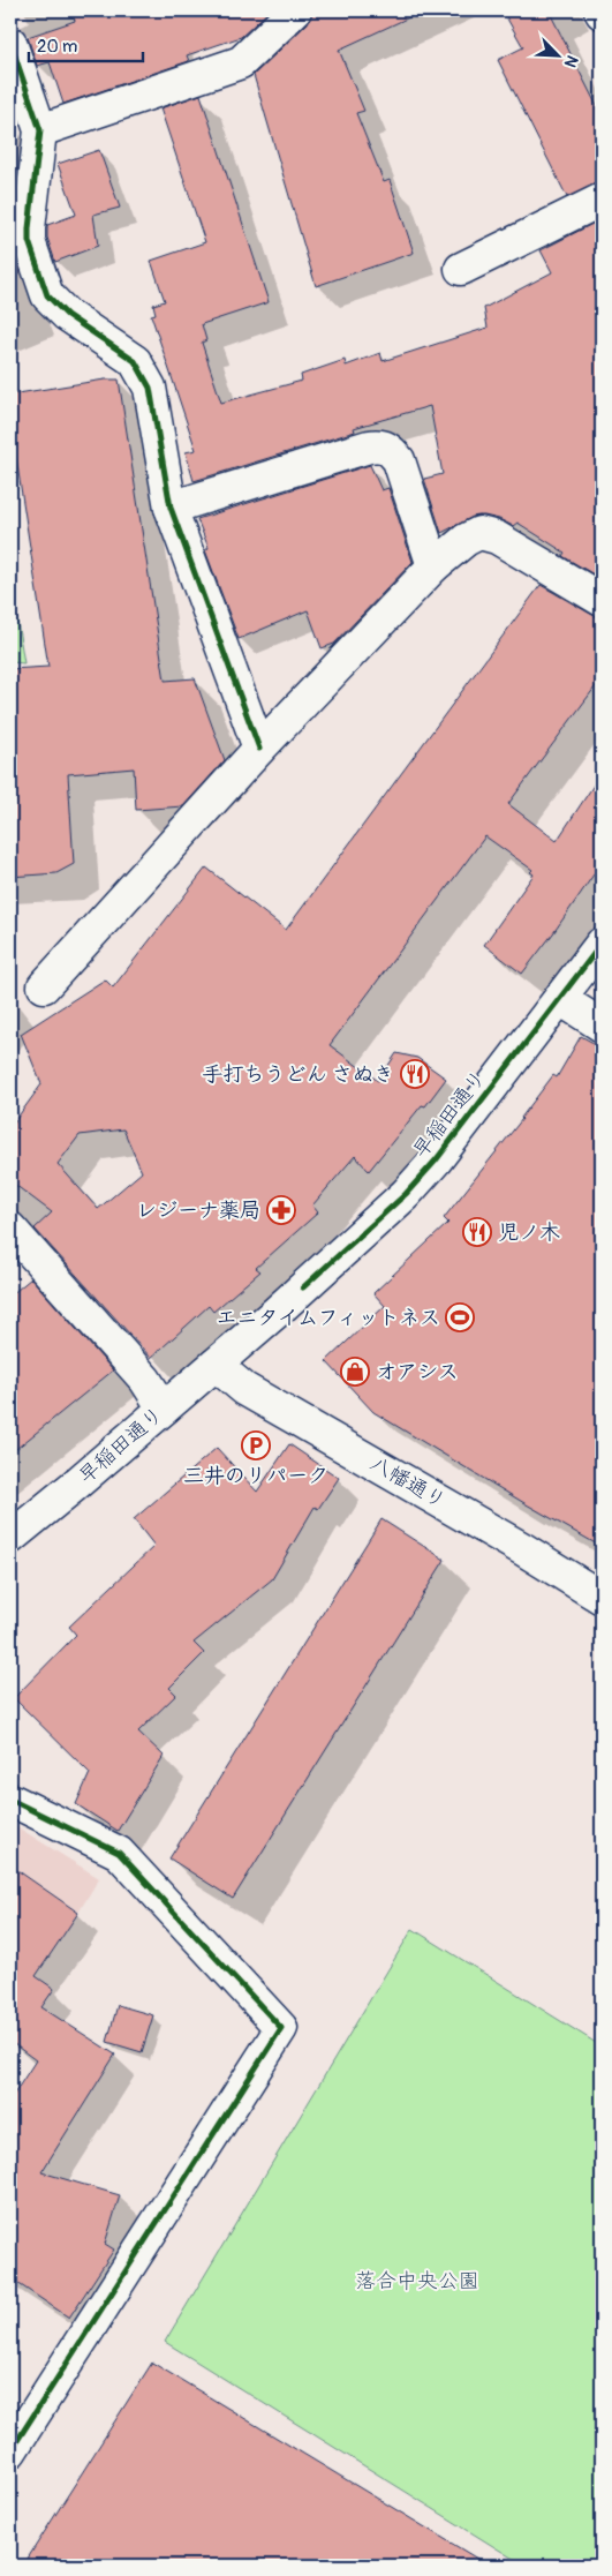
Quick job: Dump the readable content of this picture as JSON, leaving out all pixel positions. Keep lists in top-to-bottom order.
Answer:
{
  "streets": {
    "street": ["早稲田通り", "八幡通り"]
  },
  "crossings": [
    ["早稲田通り", "八幡通り"]
  ],
  "parks": ["落合中央公園"],
  "places": {
    "restaurant": ["手打ちうどん さぬき", "児ノ木"],
    "pharmacy": ["レジーナ薬局"],
    "sports": ["エニタイムフィットネス"],
    "shop": ["オアシス"],
    "parking": ["三井のリパーク"]
  },
  "scale_bar": "20 m",
  "north": "bottom right"
}
